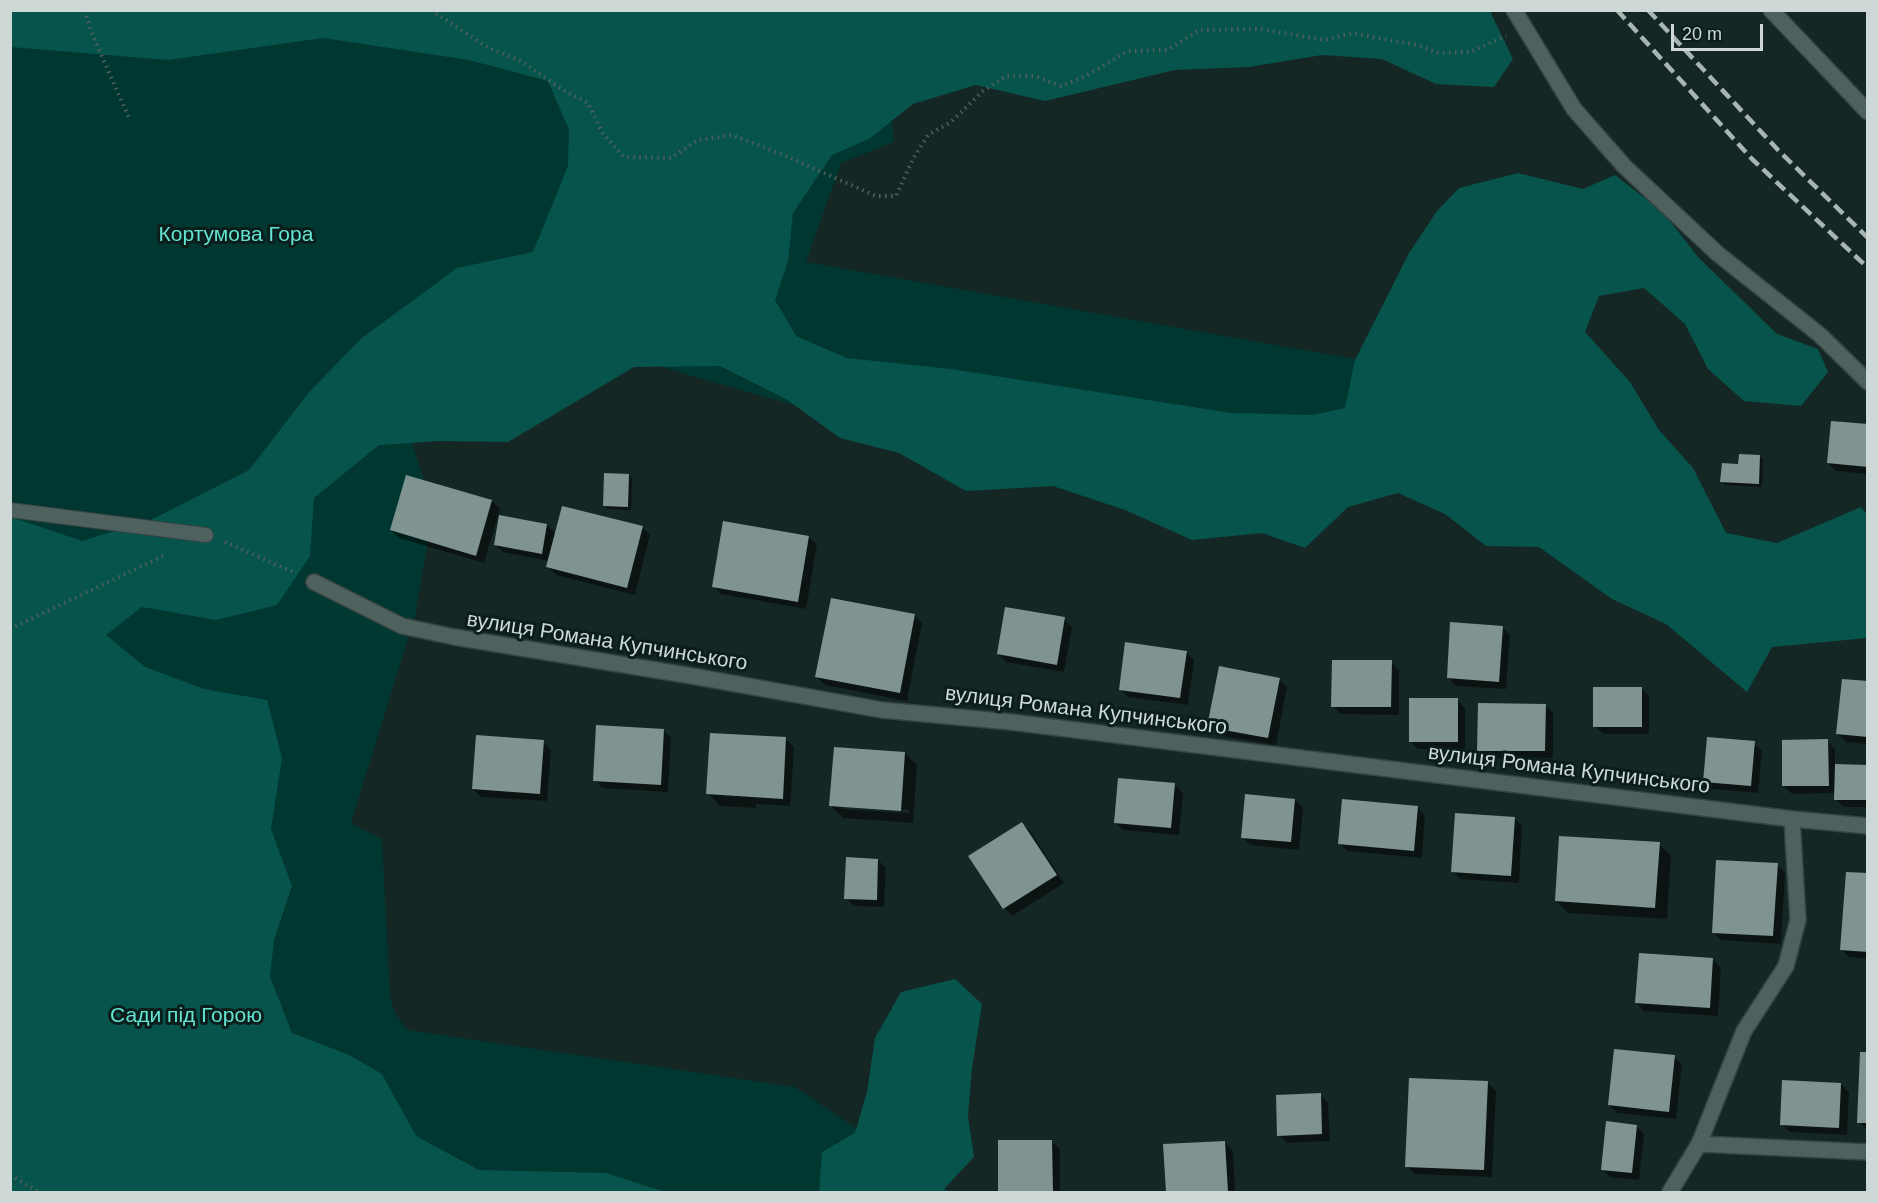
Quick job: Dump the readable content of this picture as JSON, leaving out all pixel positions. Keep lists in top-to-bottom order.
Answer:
{
  "streets": {
    "street": ["вулиця Романа Купчинського"]
  },
  "parks": ["Кортумова Гора", "Сади під Горою"],
  "scale_bar": "20 m"
}
